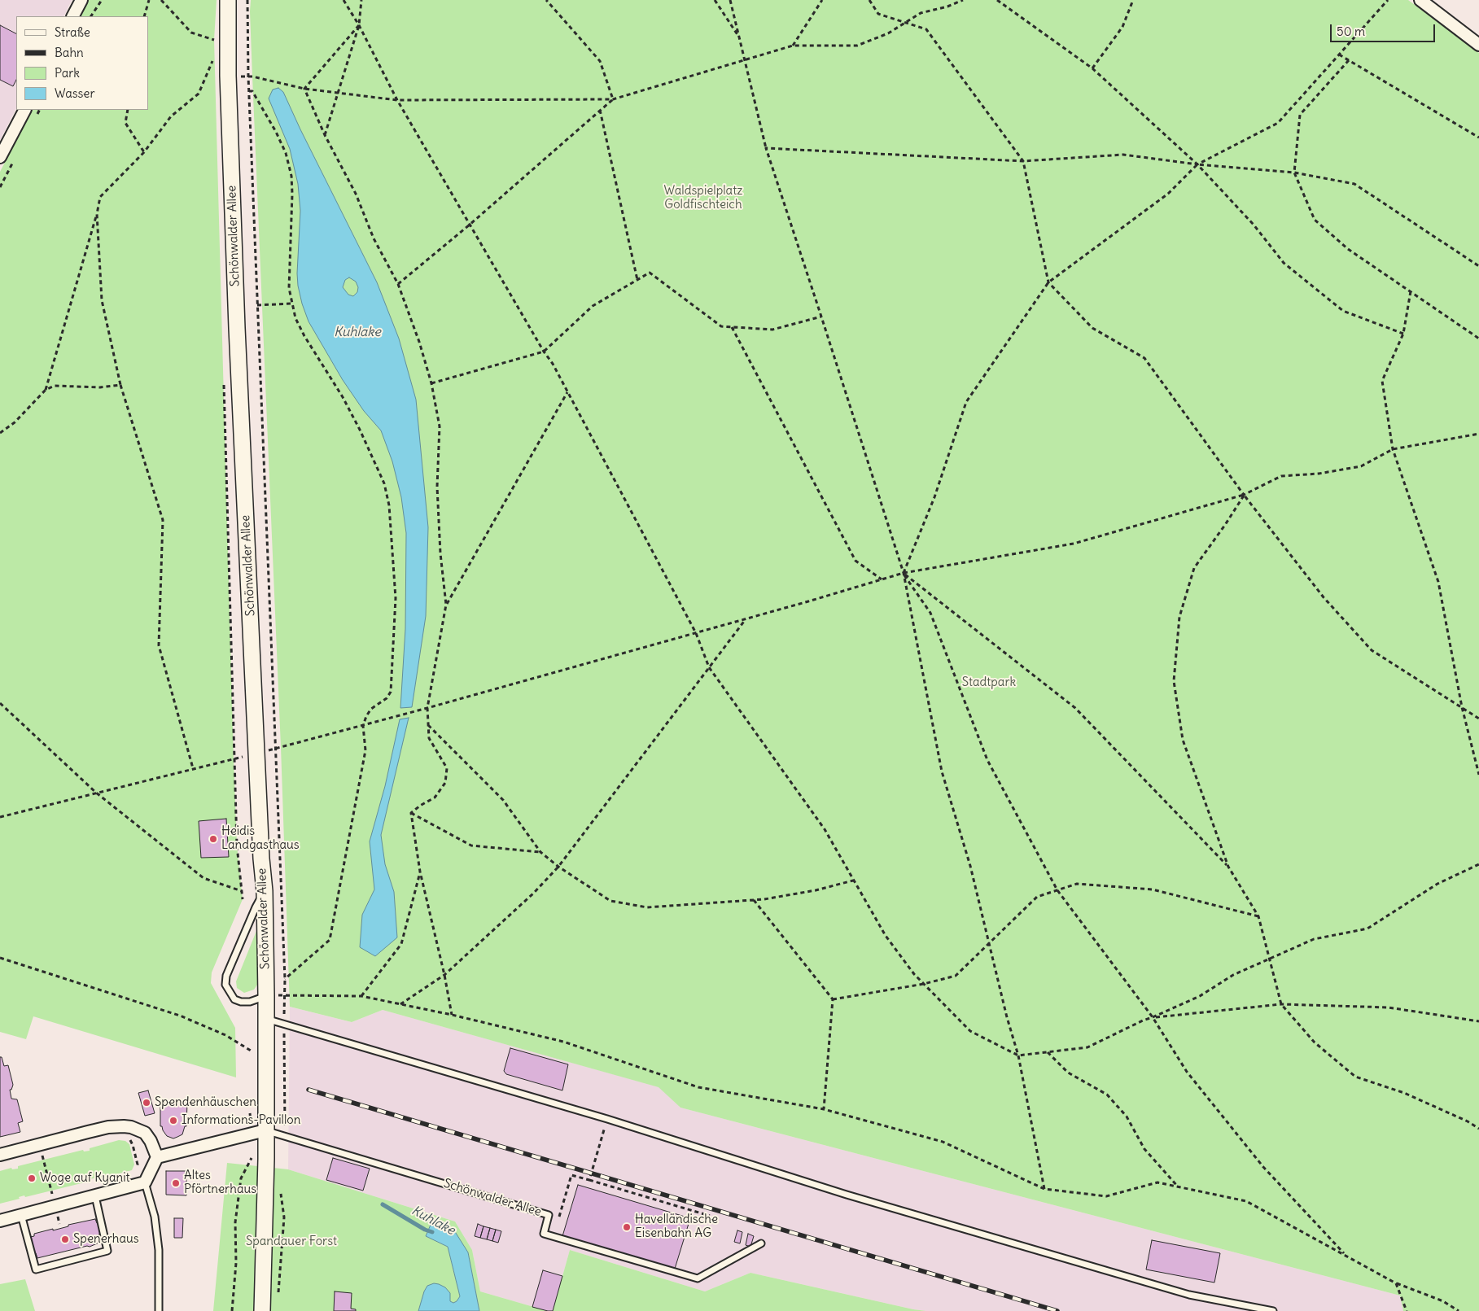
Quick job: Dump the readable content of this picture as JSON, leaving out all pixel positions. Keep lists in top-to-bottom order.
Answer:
{
  "streets": {
    "main road": ["Schönwalder Allee"]
  },
  "water": ["Kuhlake"],
  "parks": ["Waldspielplatz Goldfischteich", "Stadtpark", "Spandauer Forst"],
  "places": [
    "Heidis Landgasthaus",
    "Spendenhäuschen",
    "Informations-Pavillon",
    "Woge auf Kyanit",
    "Altes Pförtnerhaus",
    "Havelländische Eisenbahn AG",
    "Spenerhaus"
  ],
  "legend": [
    "Straße",
    "Bahn",
    "Park",
    "Wasser"
  ],
  "scale_bar": "50 m"
}
